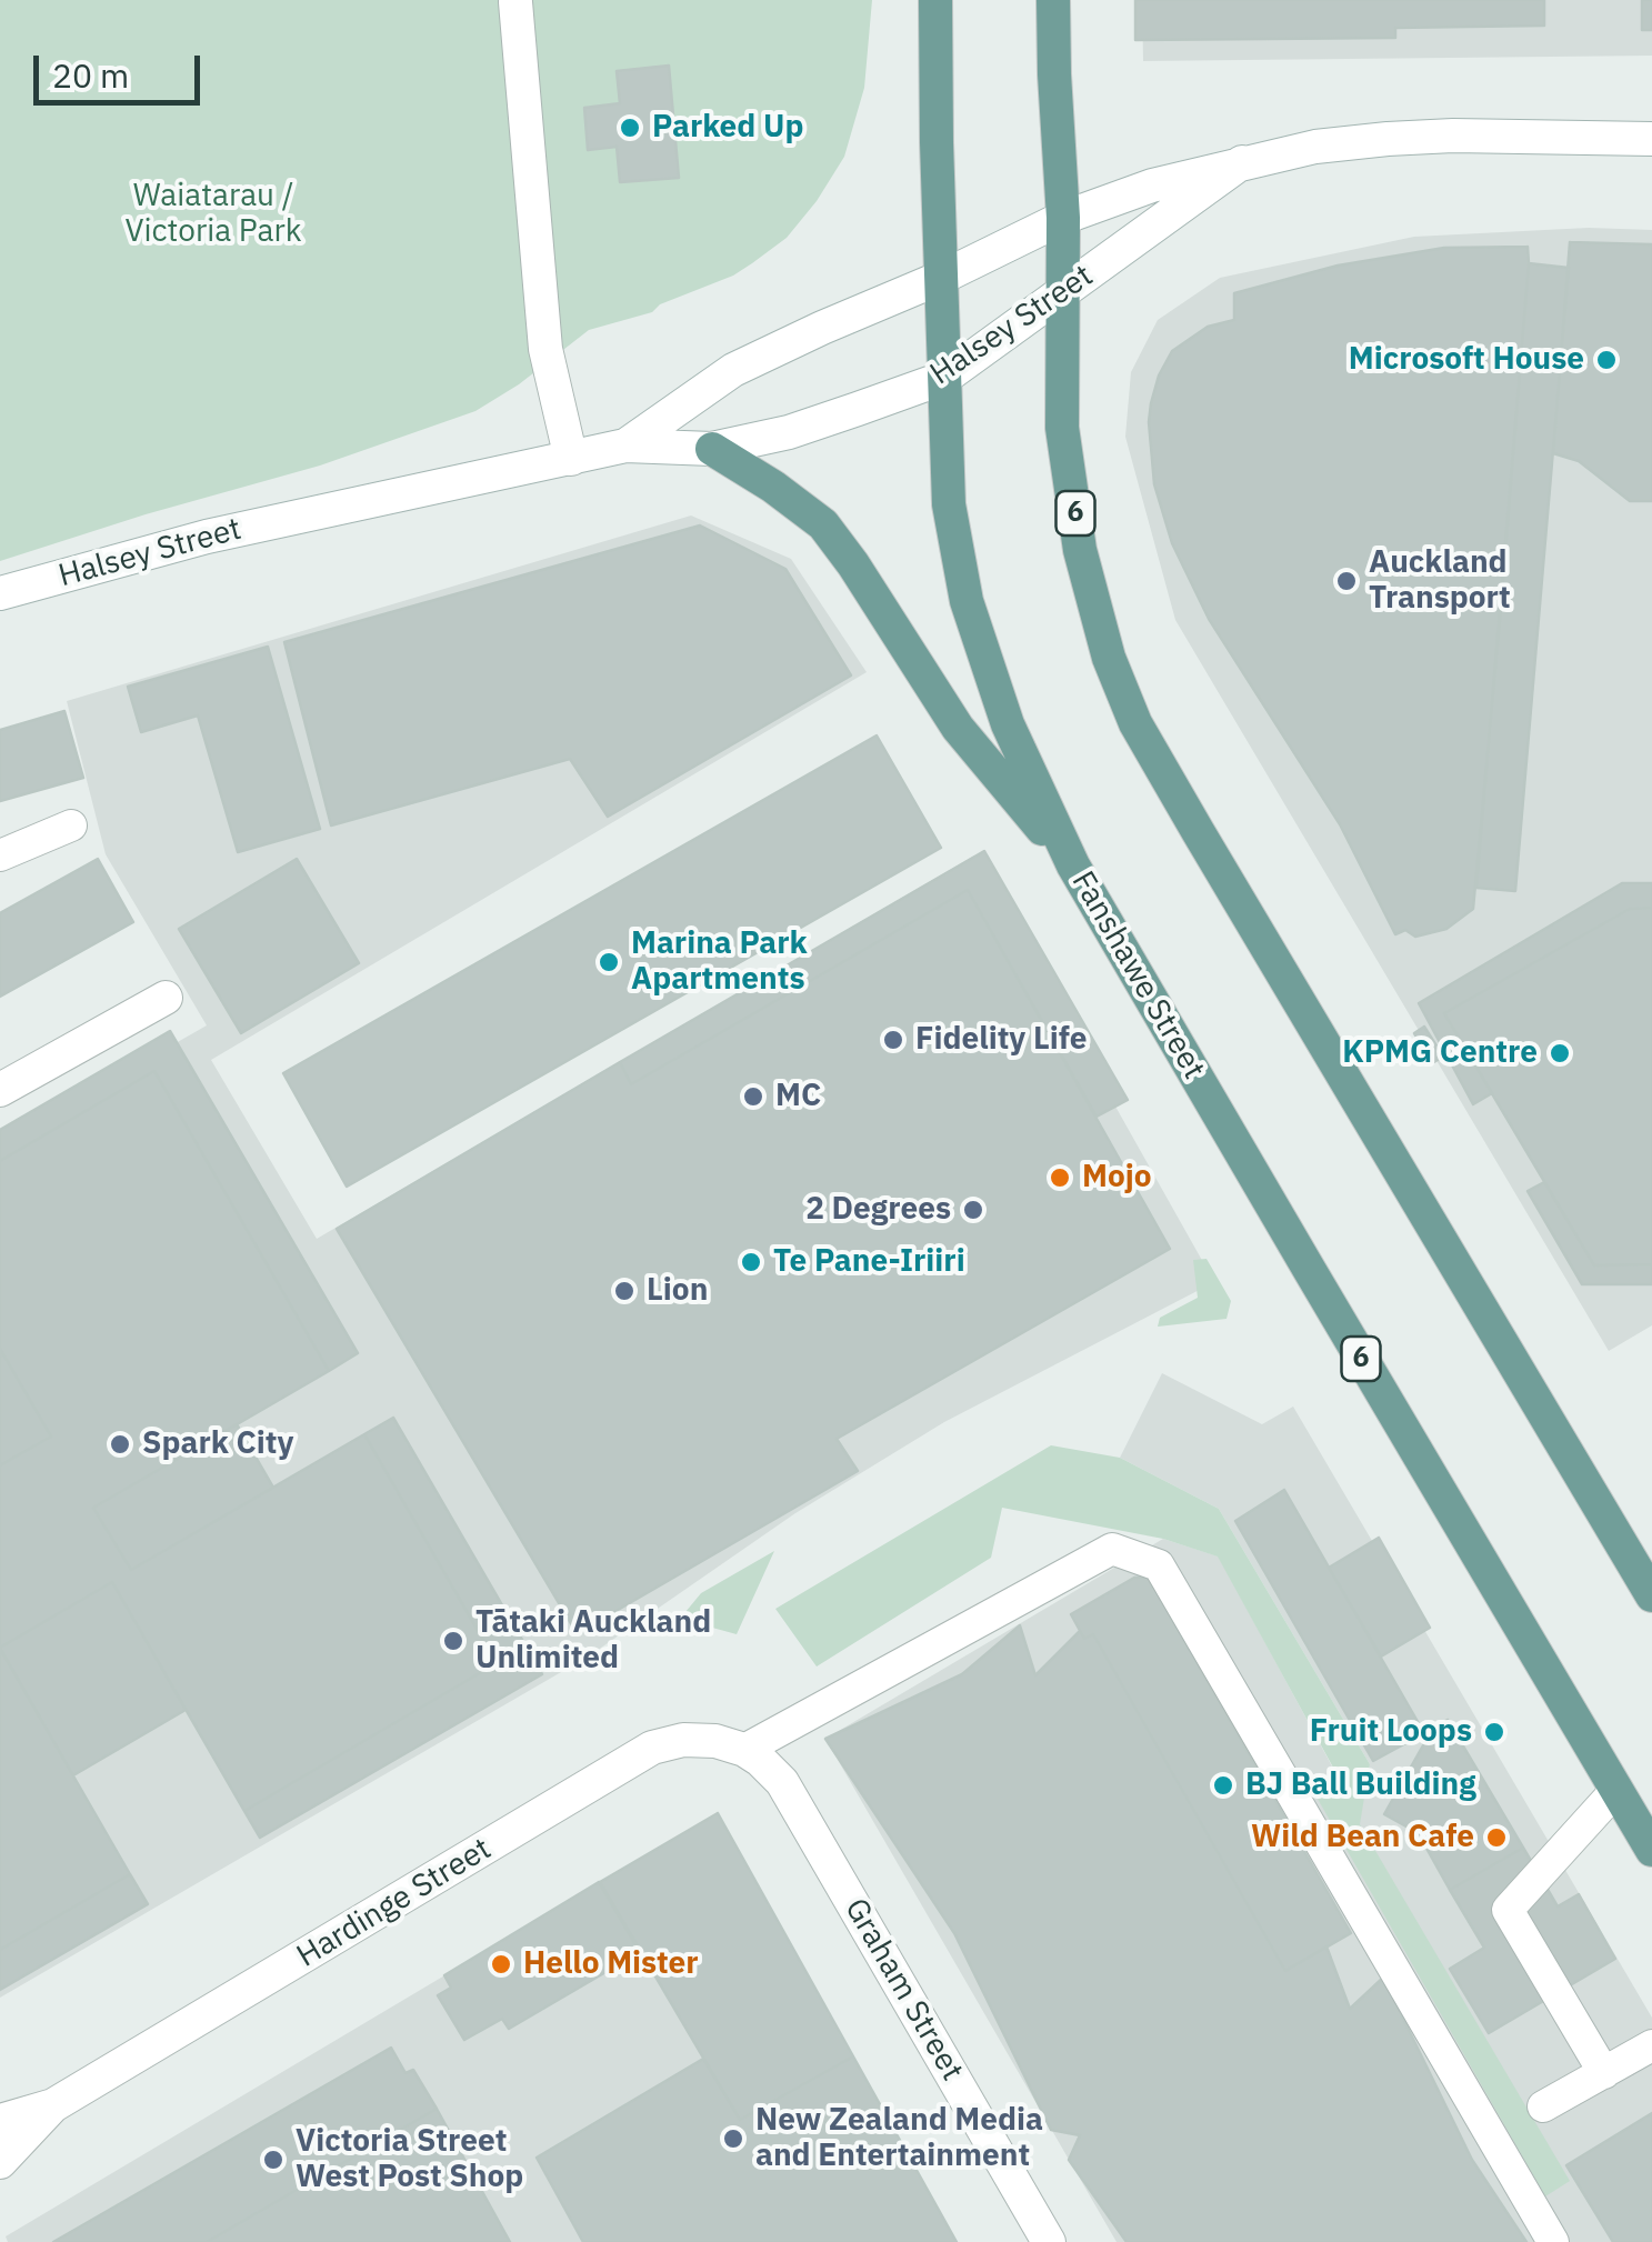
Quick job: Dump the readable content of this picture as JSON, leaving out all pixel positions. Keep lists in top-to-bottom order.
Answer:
{
  "streets": {
    "main road": [
      "Halsey Street",
      "6",
      "Fanshawe Street",
      "Hardinge Street",
      "Graham Street"
    ]
  },
  "crossings": [
    ["Halsey Street", "6"],
    ["Halsey Street", "Fanshawe Street"],
    ["Hardinge Street", "Graham Street"]
  ],
  "parks": ["Waiatarau / Victoria Park"],
  "places": [
    "Parked Up",
    "Microsoft House",
    "Auckland Transport",
    "Marina Park Apartments",
    "Fidelity Life",
    "KPMG Centre",
    "MC",
    "Mojo",
    "2 Degrees",
    "Te Pane-Iriiri",
    "Lion",
    "Spark City",
    "Tātaki Auckland Unlimited",
    "Fruit Loops",
    "BJ Ball Building",
    "Wild Bean Cafe",
    "Hello Mister",
    "New Zealand Media and Entertainment",
    "Victoria Street West Post Shop"
  ],
  "scale_bar": "20 m"
}
